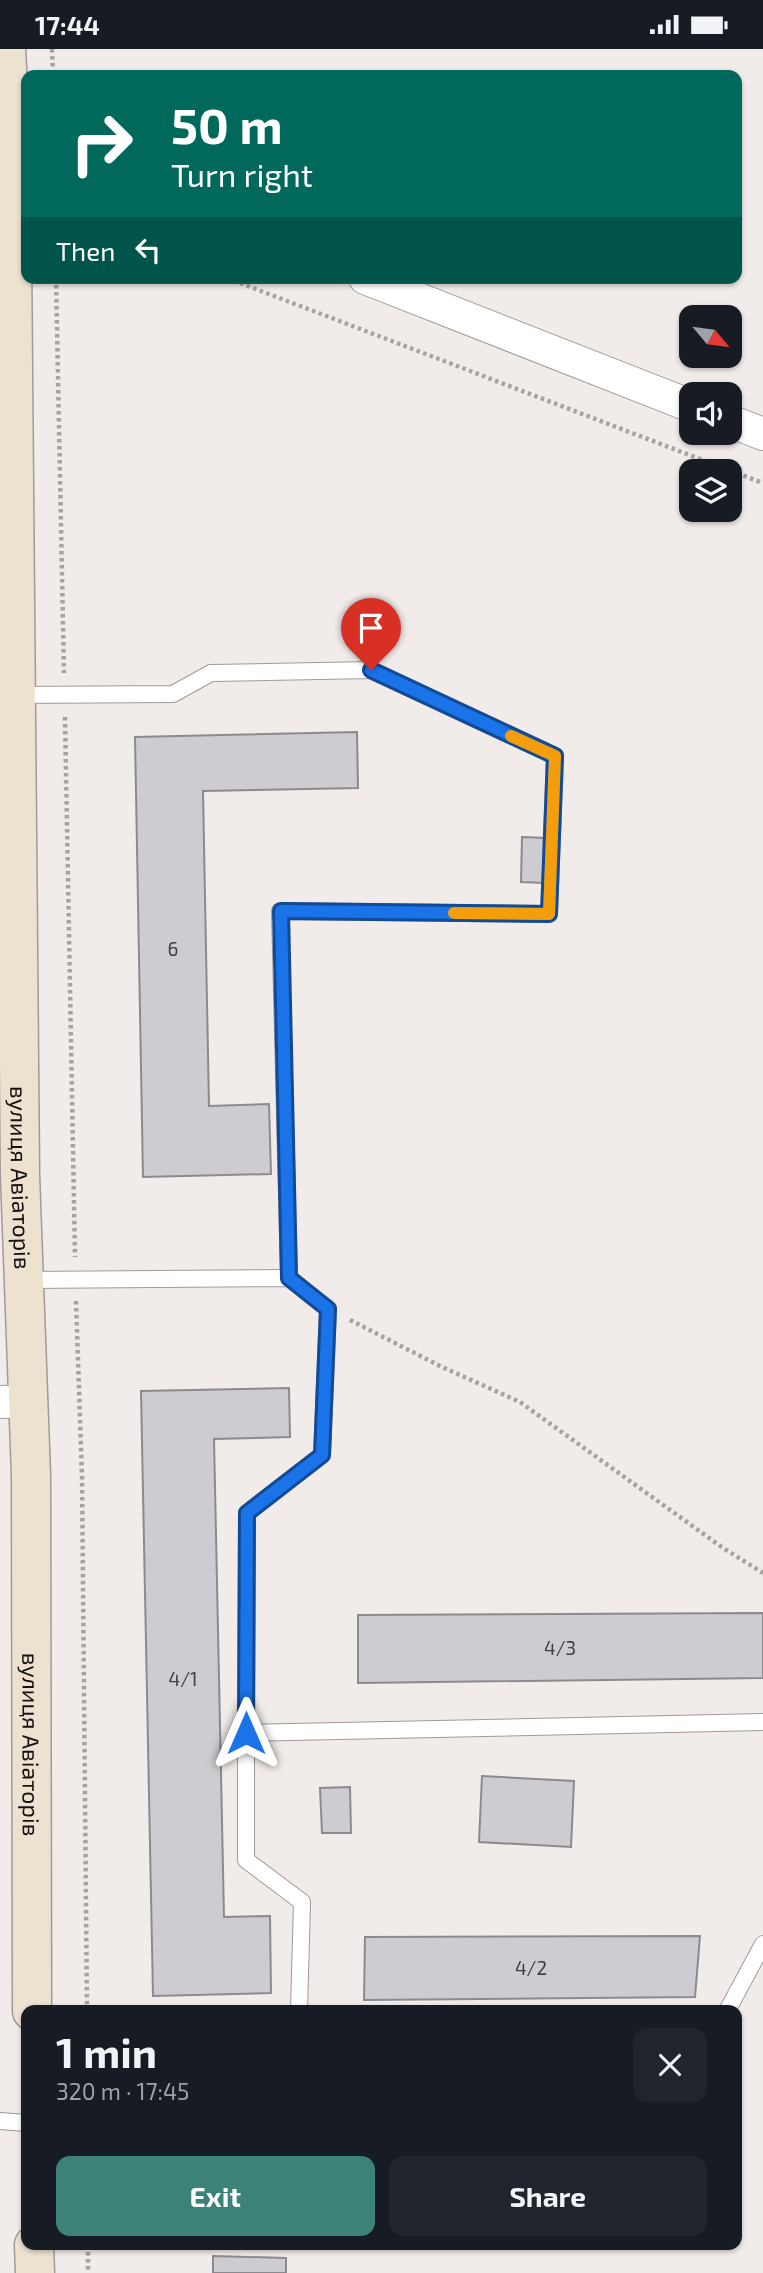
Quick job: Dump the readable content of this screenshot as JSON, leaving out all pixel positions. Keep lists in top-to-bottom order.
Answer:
{
  "streets": {
    "street": ["вулиця Авіаторів"]
  },
  "house_numbers": [
    "6",
    "4/3",
    "4/1",
    "4/2"
  ],
  "north": "bottom right",
  "page": {
    "status": "17:44",
    "turn": ["50 m", "Turn right"],
    "then": "Then",
    "heading": ["1 min", "320 m · 17:45"],
    "buttons": ["Exit", "Share"]
  }
}
